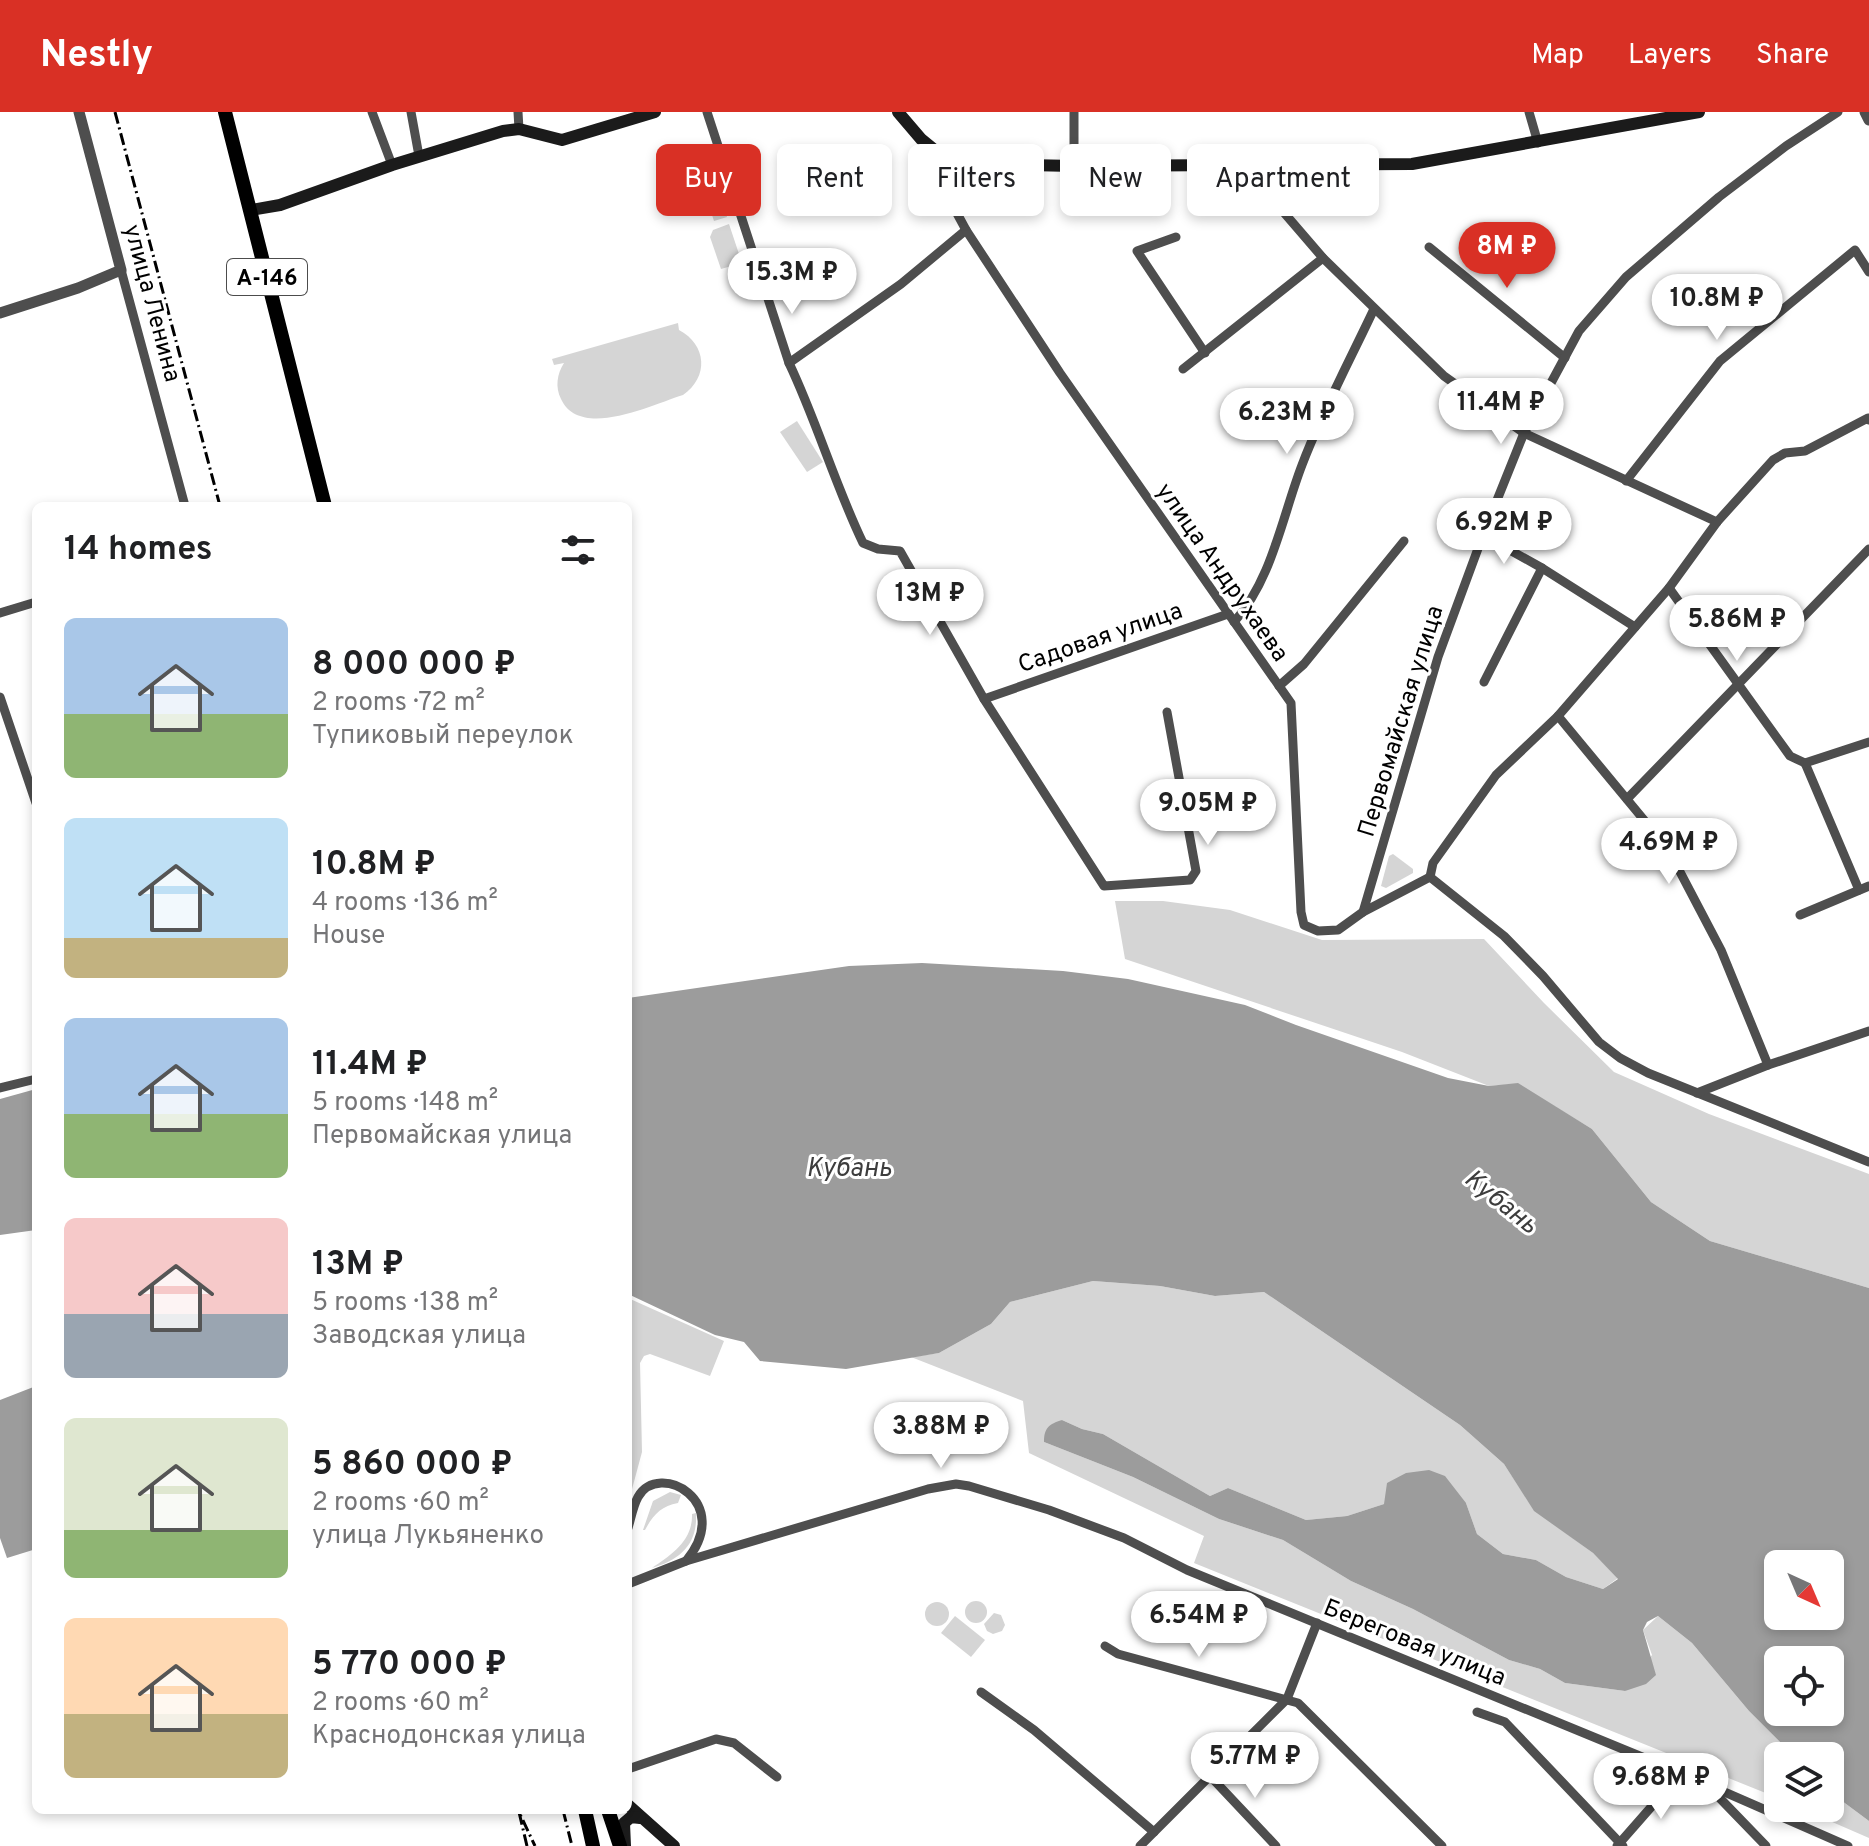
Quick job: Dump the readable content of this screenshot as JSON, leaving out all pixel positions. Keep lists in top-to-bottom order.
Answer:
{
  "streets": {
    "main road": ["А-146"],
    "street": [
      "улица Ленина",
      "улица Андрухаева",
      "Садовая улица",
      "Первомайская улица",
      "Береговая улица"
    ]
  },
  "crossings": [
    ["улица Андрухаева", "Садовая улица"],
    ["улица Андрухаева", "Первомайская улица"]
  ],
  "water": ["Кубань"],
  "north": "bottom right",
  "page": {
    "header": "Nestly",
    "nav": ["Map", "Layers", "Share"],
    "chip": [
      "Buy",
      "Rent",
      "Filters",
      "New",
      "Apartment"
    ],
    "price": [
      "8M ₽",
      "15.3M ₽",
      "10.8M ₽",
      "11.4M ₽",
      "6.23M ₽",
      "6.92M ₽",
      "13M ₽",
      "5.86M ₽",
      "9.05M ₽",
      "4.69M ₽",
      "3.88M ₽",
      "6.54M ₽",
      "5.77M ₽",
      "9.68M ₽"
    ],
    "heading": "14 homes",
    "list": [
      {
        "name": "8 000 000 ₽",
        "note": "2 rooms · 72 m² · Тупиковый переулок"
      },
      {
        "name": "10.8M ₽",
        "note": "4 rooms · 136 m² · House"
      },
      {
        "name": "11.4M ₽",
        "note": "5 rooms · 148 m² · Первомайская улица"
      },
      {
        "name": "13M ₽",
        "note": "5 rooms · 138 m² · Заводская улица"
      },
      {
        "name": "5 860 000 ₽",
        "note": "2 rooms · 60 m² · улица Лукьяненко"
      },
      {
        "name": "5 770 000 ₽",
        "note": "2 rooms · 60 m² · Краснодонская улица"
      }
    ]
  }
}
